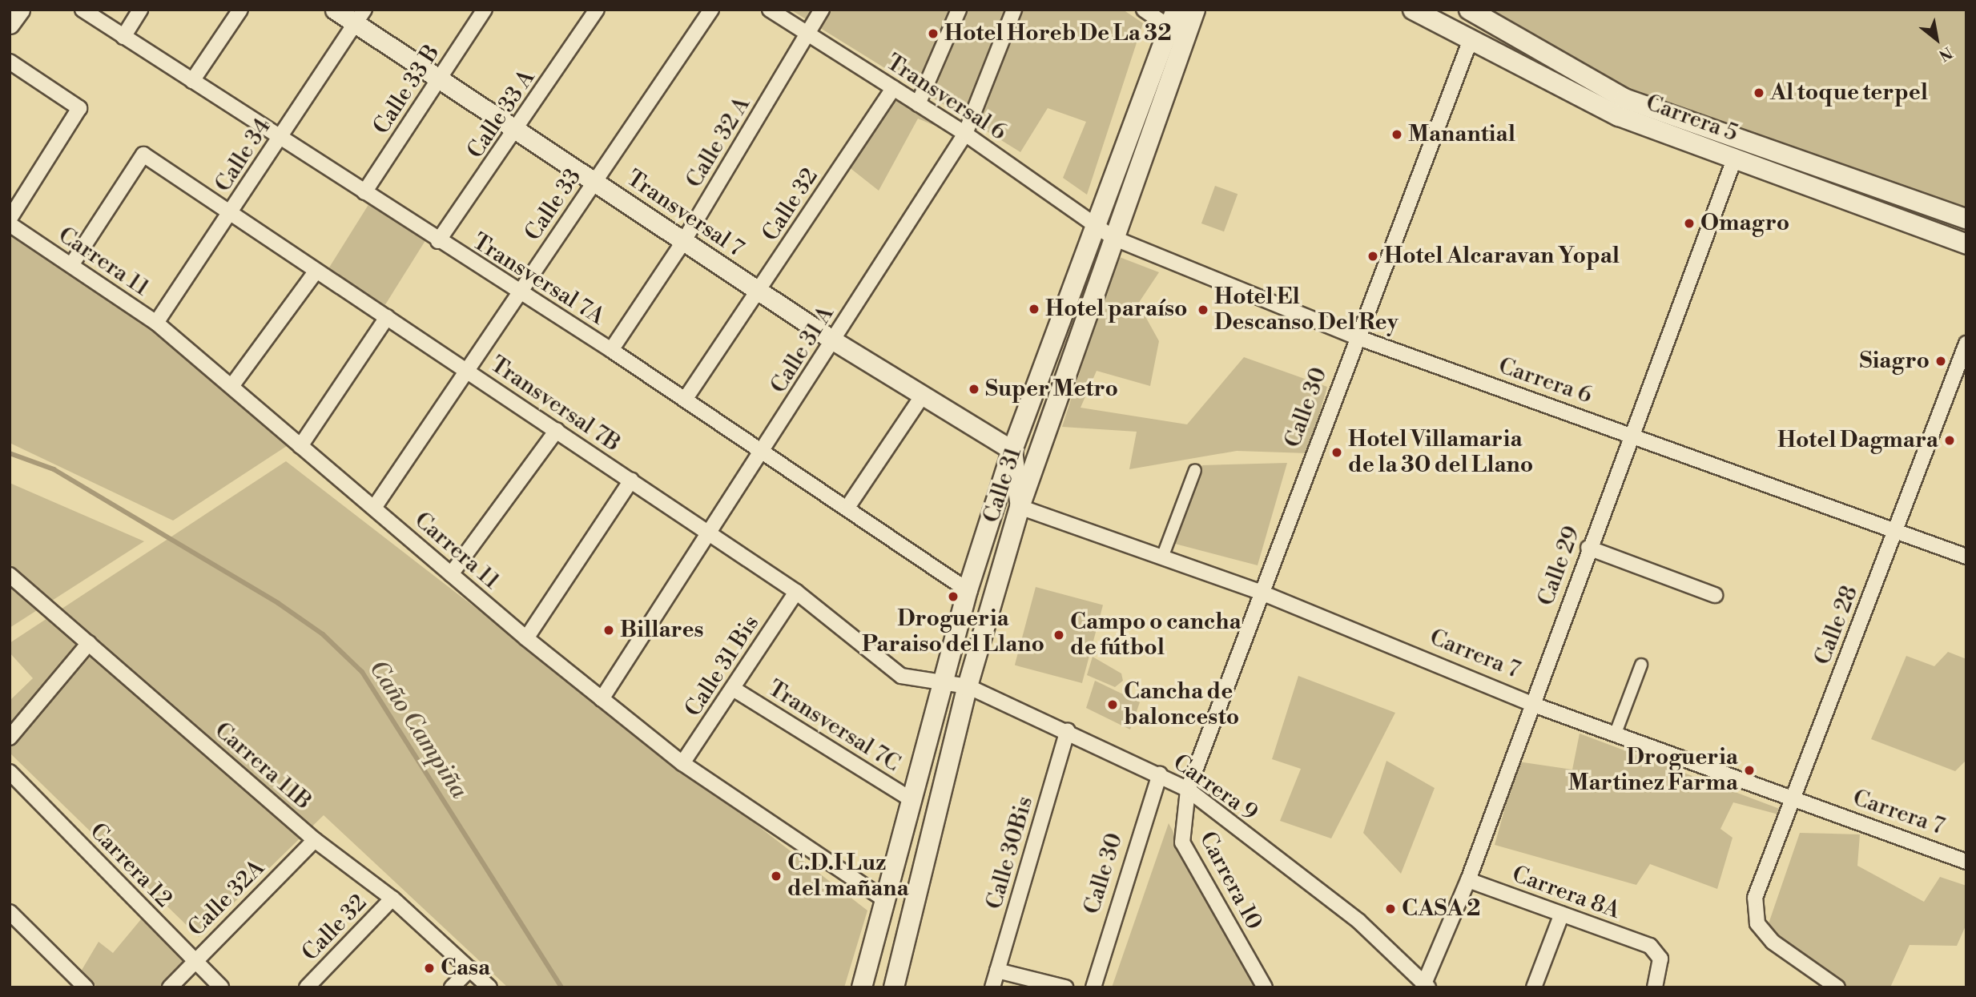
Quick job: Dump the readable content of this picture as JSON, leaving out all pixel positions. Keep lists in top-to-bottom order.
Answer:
{
  "streets": {
    "main road": ["Carrera 5", "Calle 31"],
    "street": [
      "Calle 33 B",
      "Transversal 6",
      "Calle 33 A",
      "Calle 32 A",
      "Calle 34",
      "Calle 33",
      "Calle 32",
      "Transversal 7",
      "Carrera 11",
      "Transversal 7A",
      "Calle 31 A",
      "Carrera 6",
      "Transversal 7B",
      "Calle 30",
      "Calle 29",
      "Calle 28",
      "Carrera 7",
      "Calle 31 Bis",
      "Transversal 7C",
      "Carrera 11B",
      "Carrera 9",
      "Calle 30Bis",
      "Carrera 12",
      "Carrera 10",
      "Carrera 8A",
      "Calle 32A"
    ]
  },
  "crossings": [
    ["Calle 33 B", "Transversal 7"],
    ["Calle 33 B", "Transversal 7A"],
    ["Transversal 6", "Calle 32 A"],
    ["Transversal 6", "Calle 32"],
    ["Transversal 6", "Calle 31 A"],
    ["Transversal 6", "Carrera 6"],
    ["Transversal 6", "Calle 31"],
    ["Calle 33 A", "Transversal 7"],
    ["Calle 33 A", "Transversal 7A"],
    ["Carrera 5", "Calle 30"],
    ["Carrera 5", "Calle 29"],
    ["Calle 32 A", "Transversal 7"],
    ["Calle 32 A", "Transversal 7A"],
    ["Calle 34", "Transversal 7"],
    ["Calle 34", "Carrera 11"],
    ["Calle 34", "Transversal 7A"],
    ["Calle 34", "Transversal 7B"],
    ["Calle 33", "Transversal 7"],
    ["Calle 33", "Carrera 11"],
    ["Calle 33", "Transversal 7A"],
    ["Calle 33", "Transversal 7B"],
    ["Calle 32", "Transversal 7"],
    ["Calle 32", "Transversal 7A"],
    ["Calle 32", "Carrera 11B"],
    ["Transversal 7", "Calle 31 A"],
    ["Transversal 7", "Calle 31"],
    ["Carrera 11", "Calle 31 A"],
    ["Carrera 11", "Transversal 7B"],
    ["Carrera 11", "Calle 31"],
    ["Carrera 11", "Calle 31 Bis"],
    ["Transversal 7A", "Calle 31 A"],
    ["Transversal 7A", "Calle 31"],
    ["Calle 31 A", "Transversal 7B"],
    ["Carrera 6", "Calle 30"],
    ["Carrera 6", "Calle 31"],
    ["Carrera 6", "Calle 29"],
    ["Carrera 6", "Calle 28"],
    ["Transversal 7B", "Calle 31"],
    ["Transversal 7B", "Calle 31 Bis"],
    ["Transversal 7B", "Carrera 9"],
    ["Calle 30", "Carrera 7"],
    ["Calle 30", "Carrera 9"],
    ["Calle 30", "Carrera 10"],
    ["Calle 31", "Carrera 7"],
    ["Calle 31", "Transversal 7C"],
    ["Calle 31", "Carrera 9"],
    ["Calle 29", "Carrera 7"],
    ["Calle 29", "Carrera 9"],
    ["Calle 29", "Carrera 8A"],
    ["Calle 28", "Carrera 7"],
    ["Calle 31 Bis", "Transversal 7C"],
    ["Carrera 11B", "Calle 32A"],
    ["Carrera 9", "Calle 30Bis"],
    ["Carrera 9", "Carrera 10"],
    ["Carrera 12", "Calle 32A"]
  ],
  "water": ["Caño Campiña"],
  "places": [
    "Hotel Horeb De La 32",
    "Al toque terpel",
    "Manantial",
    "Omagro",
    "Hotel Alcaravan Yopal",
    "Hotel paraíso",
    "Hotel El Descanso Del Rey",
    "Siagro",
    "Super Metro",
    "Hotel Dagmara",
    "Hotel Villamaria de la 30 del Llano",
    "Drogueria Paraiso del Llano",
    "Billares",
    "Campo o cancha de fútbol",
    "Cancha de baloncesto",
    "Drogueria Martinez Farma",
    "C.D.I Luz del mañana",
    "CASA 2",
    "Casa"
  ],
  "north": "bottom right"
}
